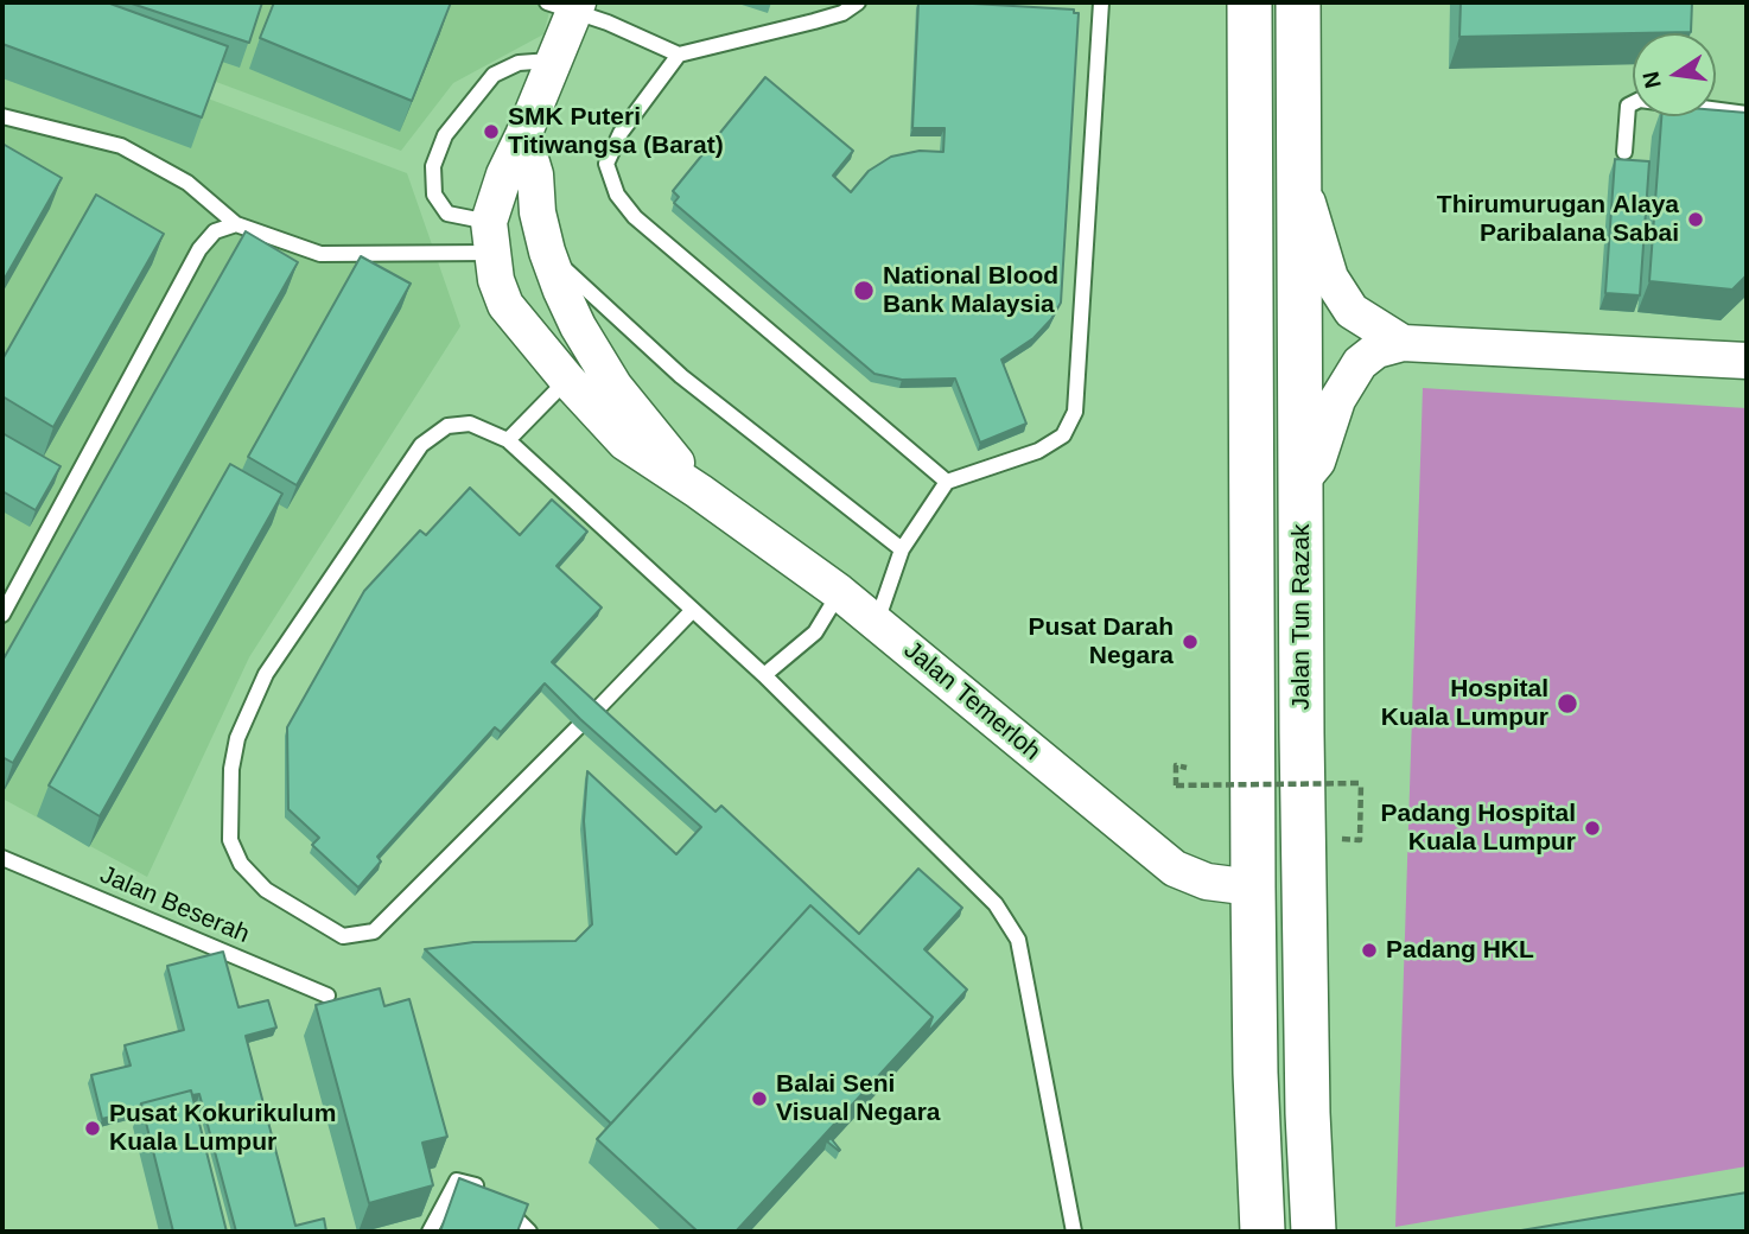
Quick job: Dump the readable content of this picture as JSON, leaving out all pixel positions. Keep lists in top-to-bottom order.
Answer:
{
  "streets": {
    "main road": ["Jalan Tun Razak"],
    "street": ["Jalan Temerloh"],
    "lane": ["Jalan Beserah"]
  },
  "crossings": [
    ["Jalan Tun Razak", "Jalan Temerloh"]
  ],
  "places": [
    "SMK Puteri Titiwangsa (Barat)",
    "Thirumurugan Alaya Paribalana Sabai",
    "National Blood Bank Malaysia",
    "Pusat Darah Negara",
    "Hospital Kuala Lumpur",
    "Padang Hospital Kuala Lumpur",
    "Padang HKL",
    "Balai Seni Visual Negara",
    "Pusat Kokurikulum Kuala Lumpur"
  ],
  "north": "left"
}
